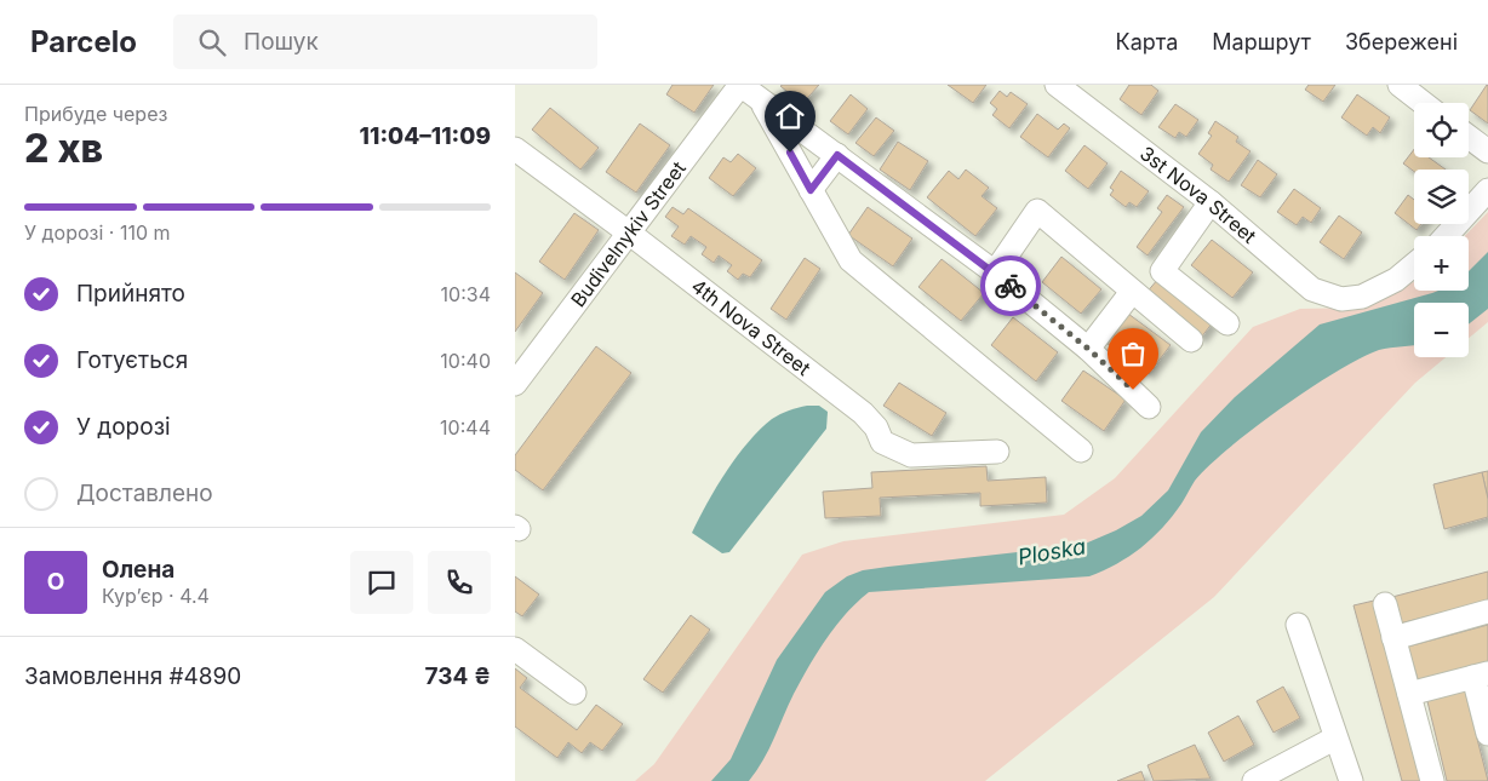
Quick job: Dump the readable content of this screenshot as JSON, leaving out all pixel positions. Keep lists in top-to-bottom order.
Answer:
{
  "streets": {
    "street": ["3st Nova Street", "Budivelnykiv Street", "4th Nova Street"]
  },
  "crossings": [
    ["Budivelnykiv Street", "4th Nova Street"]
  ],
  "water": ["Ploska"],
  "page": {
    "header": "Parcelo",
    "search": "Пошук",
    "nav": ["Карта", "Маршрут", "Збережені"],
    "heading": ["2 хв", "Прибуде через", "11:04–11:09"],
    "panel": [
      "Олена",
      "Кур’єр · 4.4",
      "Замовлення #4890",
      "734 ₴"
    ],
    "map_buttons": ["+", "−"],
    "bar": "У дорозі · 110 m",
    "list": [
      ["Прийнято", "10:34"],
      ["Готується", "10:40"],
      ["У дорозі", "10:44"],
      "Доставлено"
    ],
    "round": "О"
  }
}
